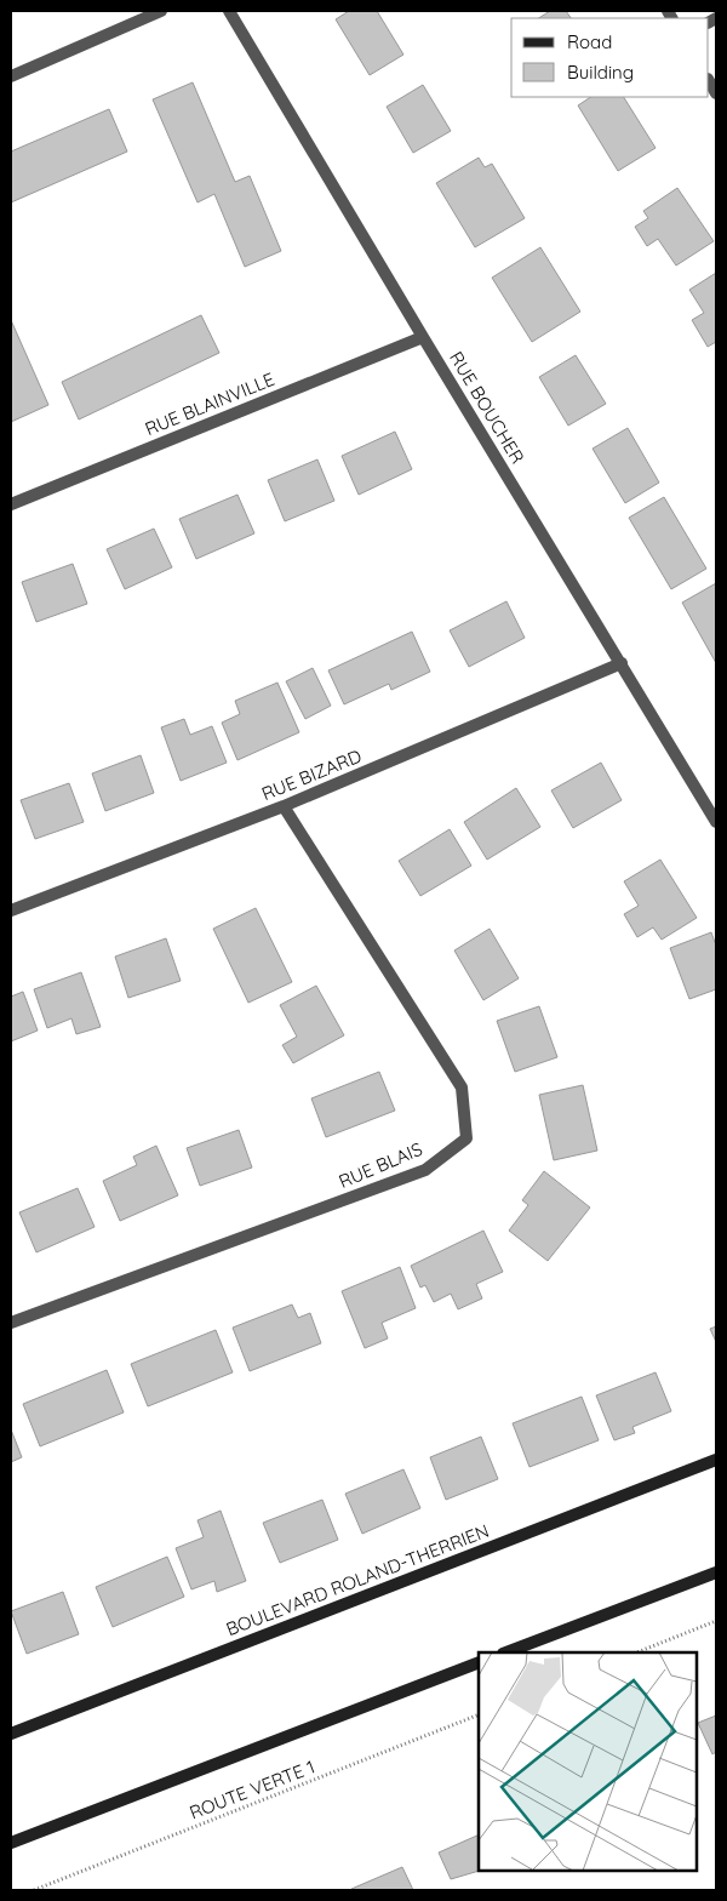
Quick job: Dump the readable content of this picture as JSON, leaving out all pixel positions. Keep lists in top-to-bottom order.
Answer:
{
  "streets": {
    "main road": ["BOULEVARD ROLAND-THERRIEN"],
    "street": [
      "RUE BLAINVILLE",
      "RUE BOUCHER",
      "RUE BIZARD",
      "RUE BLAIS"
    ],
    "path": ["ROUTE VERTE 1"]
  },
  "crossings": [
    ["RUE BLAINVILLE", "RUE BOUCHER"],
    ["RUE BOUCHER", "RUE BIZARD"],
    ["RUE BIZARD", "RUE BLAIS"]
  ],
  "legend": ["Road", "Building"]
}
